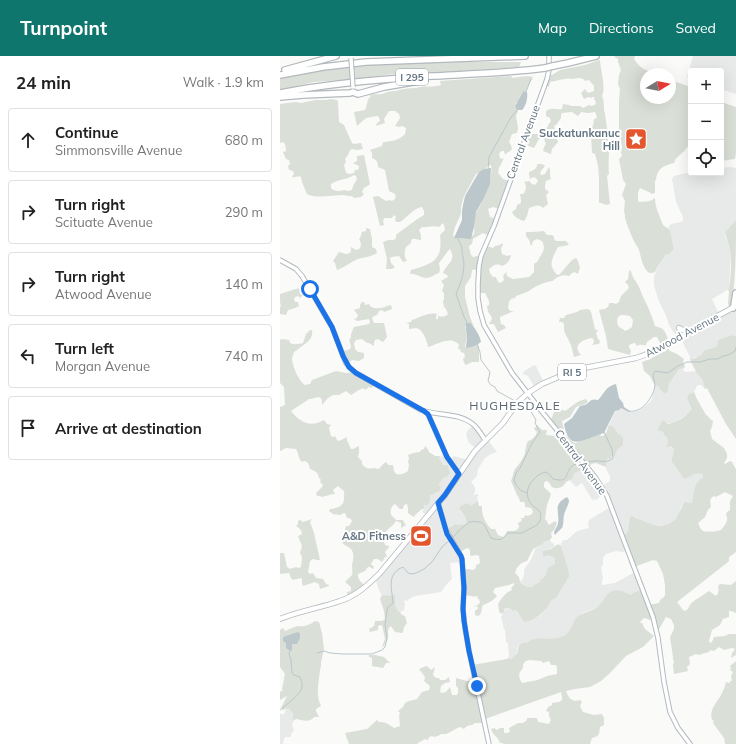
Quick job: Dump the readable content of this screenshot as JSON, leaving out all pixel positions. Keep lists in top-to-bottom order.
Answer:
{
  "streets": {
    "highway": ["I 295"],
    "main road": ["Atwood Avenue", "RI 5"],
    "street": ["Central Avenue"]
  },
  "crossings": [
    ["Central Avenue", "Atwood Avenue"]
  ],
  "districts": ["HUGHESDALE"],
  "places": {
    "place": ["Suckatunkanuc Hill"],
    "sports": ["A&D Fitness"]
  },
  "north": "right",
  "page": {
    "header": "Turnpoint",
    "nav": ["Map", "Directions", "Saved"],
    "heading": ["24 min", "Walk · 1.9 km"],
    "map_buttons": ["+", "−"],
    "list": [
      ["Continue", "Simmonsville Avenue", "680 m"],
      ["Turn right", "Scituate Avenue", "290 m"],
      ["Turn right", "Atwood Avenue", "140 m"],
      ["Turn left", "Morgan Avenue", "740 m"],
      "Arrive at destination"
    ]
  }
}
